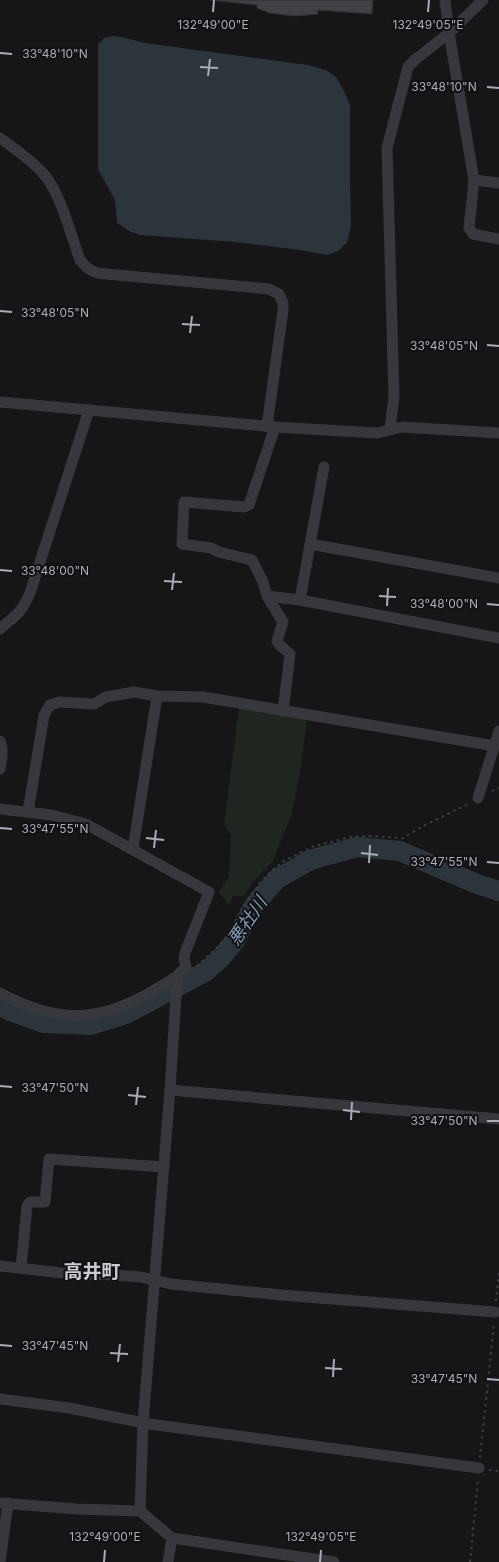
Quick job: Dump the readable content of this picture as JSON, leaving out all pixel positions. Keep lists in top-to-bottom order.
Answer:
{
  "districts": ["高井町"],
  "water": ["悪社川"],
  "coordinates": [
    "132°49'00\"E",
    "132°49'05\"E",
    "33°48'10\"N",
    "33°48'05\"N",
    "33°48'00\"N",
    "33°47'55\"N",
    "33°47'50\"N",
    "33°47'45\"N"
  ]
}
